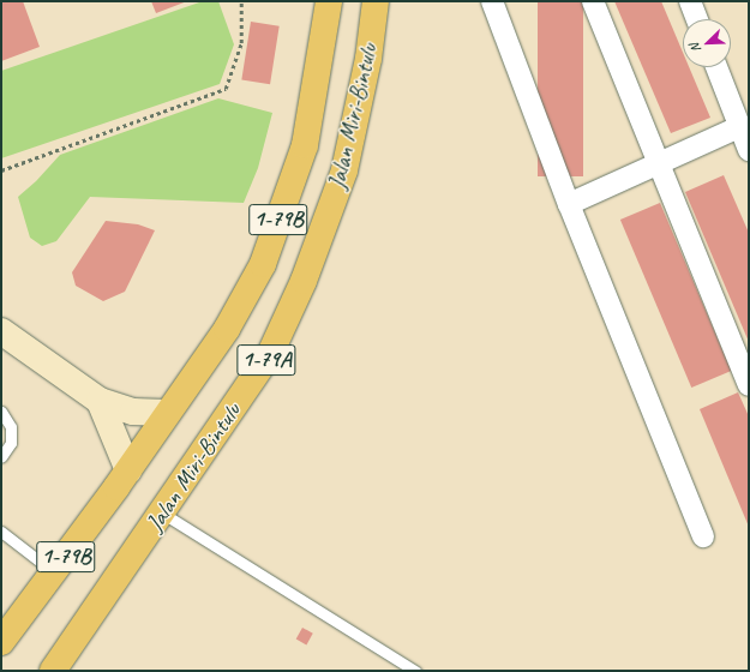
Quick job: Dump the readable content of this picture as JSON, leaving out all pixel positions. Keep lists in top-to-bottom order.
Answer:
{
  "streets": {
    "highway": ["Jalan Miri-Bintulu", "1-79B", "1-79A"]
  },
  "north": "bottom left"
}
